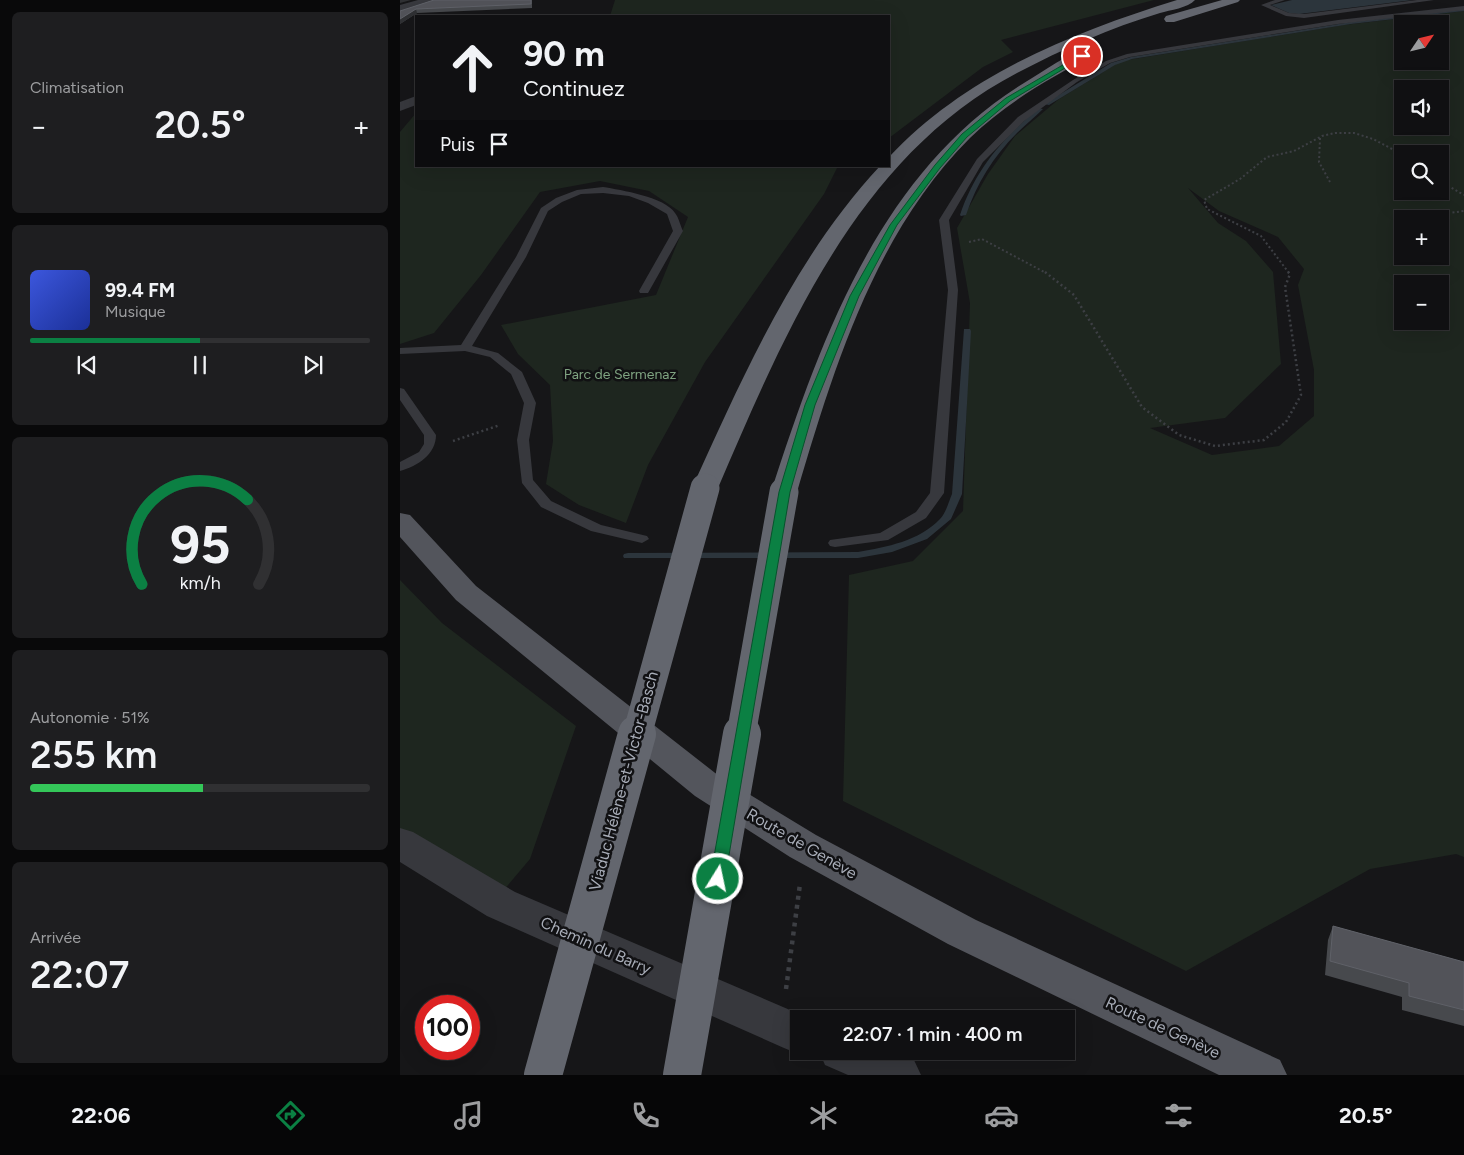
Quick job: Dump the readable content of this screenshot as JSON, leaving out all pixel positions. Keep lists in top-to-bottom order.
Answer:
{
  "streets": {
    "highway": ["Viaduc Hélène-et-Victor-Basch"],
    "main road": ["Route de Genève"],
    "street": ["Chemin du Barry"]
  },
  "parks": ["Parc de Sermenaz"],
  "north": "top right",
  "page": {
    "tile": [
      "Climatisation",
      ["Autonomie · 51%", "255 km"],
      ["Arrivée", "22:07"]
    ],
    "map_buttons": ["+", "−"],
    "turn": ["90 m", "Continuez"],
    "heat": ["−", "20.5°", "+"],
    "then": "Puis",
    "song": ["99.4 FM", "Musique"],
    "limit": "100",
    "trip": "22:07 · 1 min · 400 m",
    "tabs": ["22:06", "20.5°"],
    "gauge": ["95", "km/h"]
  }
}
